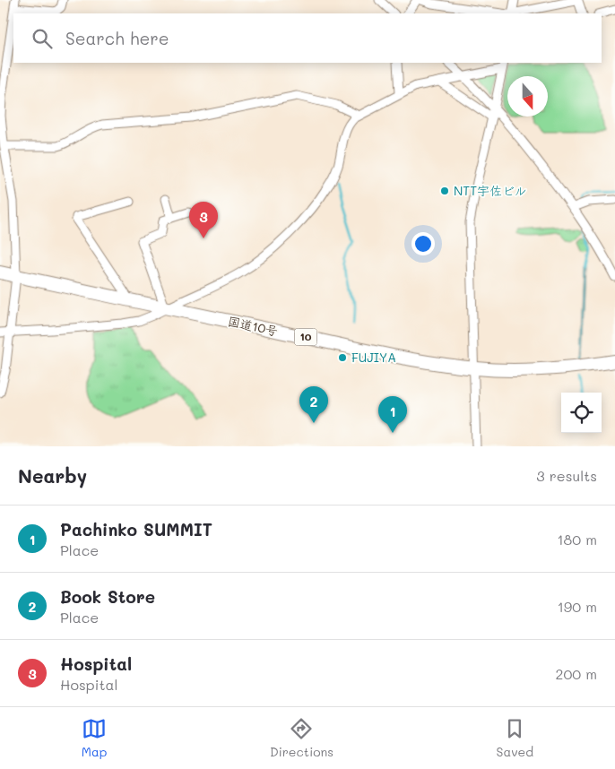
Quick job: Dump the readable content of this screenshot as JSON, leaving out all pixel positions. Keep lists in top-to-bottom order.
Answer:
{
  "streets": {
    "highway": ["国道10号", "10"]
  },
  "places": ["NTT宇佐ビル", "FUJIYA"],
  "north": "bottom",
  "page": {
    "search": "Search here",
    "pins": ["3", "2", "1"],
    "heading": ["Nearby", "3 results"],
    "list": [
      {
        "mark": "1",
        "name": "Pachinko SUMMIT",
        "note": "Place",
        "value": "180 m"
      },
      {
        "mark": "2",
        "name": "Book Store",
        "note": "Place",
        "value": "190 m"
      },
      {
        "mark": "3",
        "name": "Hospital",
        "note": "Hospital",
        "value": "200 m"
      }
    ],
    "nav": ["Map", "Directions", "Saved"]
  }
}
